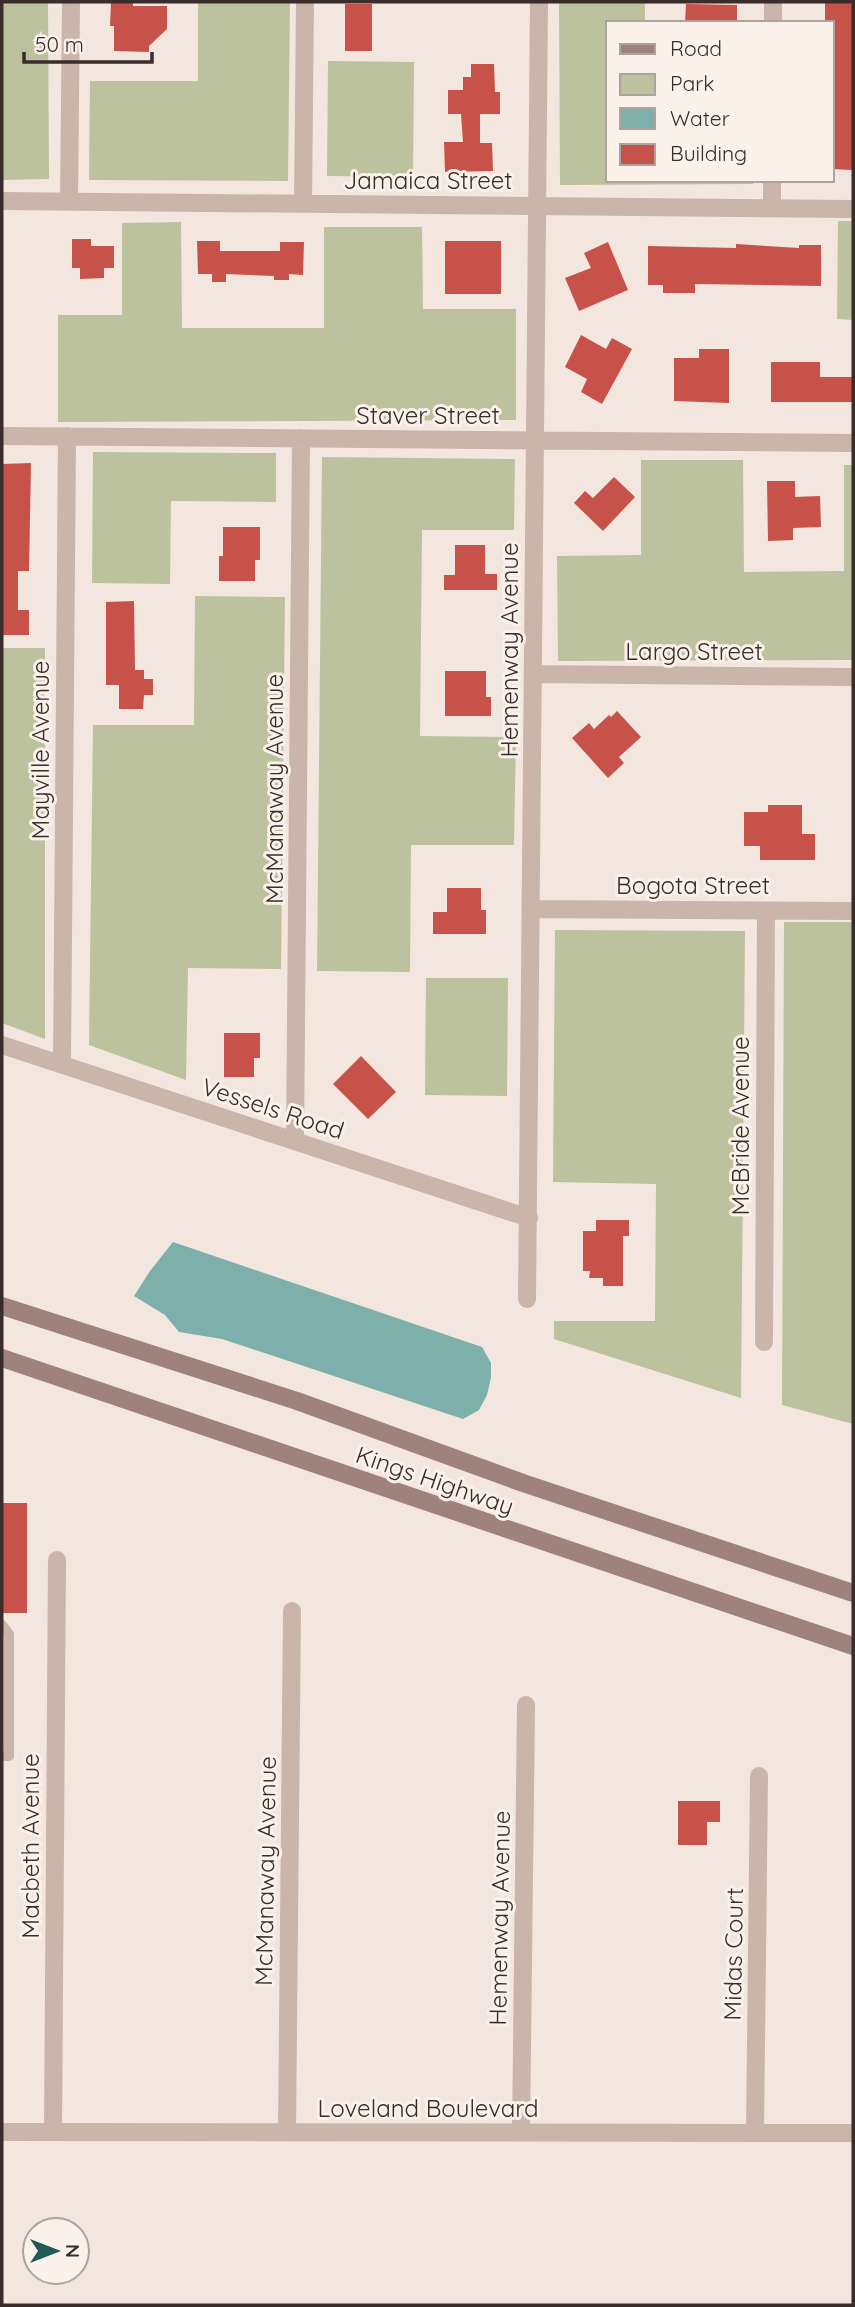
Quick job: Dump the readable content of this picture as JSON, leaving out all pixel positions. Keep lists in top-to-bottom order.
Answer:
{
  "streets": {
    "main road": ["Kings Highway"],
    "street": [
      "Jamaica Street",
      "Staver Street",
      "Hemenway Avenue",
      "Largo Street",
      "Mayville Avenue",
      "McManaway Avenue",
      "Bogota Street",
      "Vessels Road",
      "McBride Avenue",
      "Macbeth Avenue",
      "Midas Court",
      "Loveland Boulevard"
    ]
  },
  "crossings": [
    ["Jamaica Street", "Hemenway Avenue"],
    ["Staver Street", "Hemenway Avenue"],
    ["Staver Street", "Mayville Avenue"],
    ["Staver Street", "McManaway Avenue"],
    ["Hemenway Avenue", "Largo Street"],
    ["Hemenway Avenue", "Bogota Street"],
    ["Hemenway Avenue", "Vessels Road"],
    ["Hemenway Avenue", "Loveland Boulevard"],
    ["Mayville Avenue", "Vessels Road"],
    ["McManaway Avenue", "Vessels Road"],
    ["McManaway Avenue", "Loveland Boulevard"],
    ["Bogota Street", "McBride Avenue"],
    ["Macbeth Avenue", "Loveland Boulevard"],
    ["Midas Court", "Loveland Boulevard"]
  ],
  "legend": [
    "Road",
    "Park",
    "Water",
    "Building"
  ],
  "scale_bar": "50 m",
  "north": "right"
}
